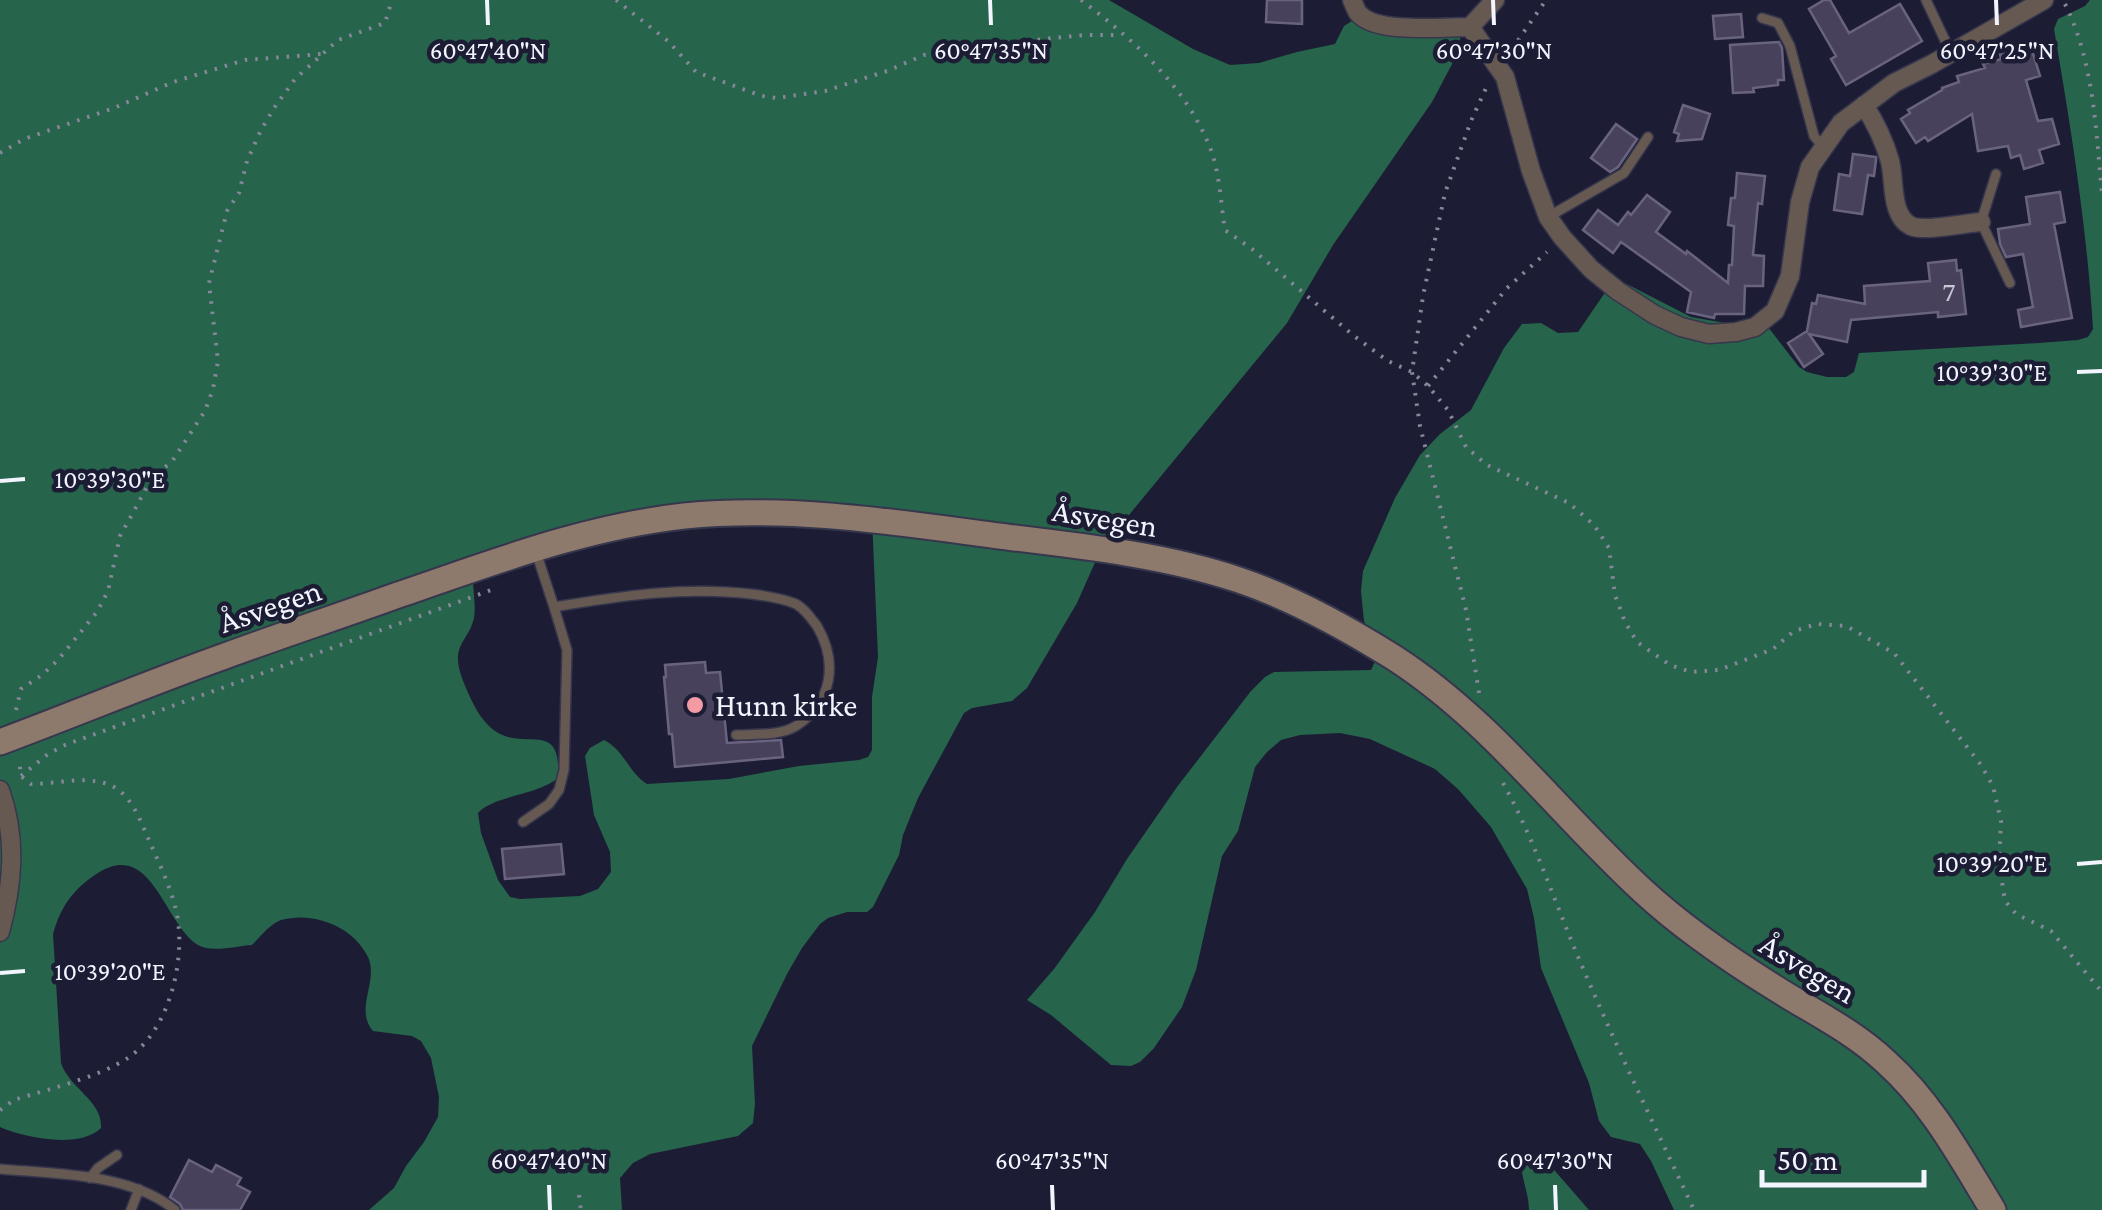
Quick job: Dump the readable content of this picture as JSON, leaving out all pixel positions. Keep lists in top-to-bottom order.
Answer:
{
  "streets": {
    "main road": ["Åsvegen"]
  },
  "places": ["Hunn kirke"],
  "house_numbers": ["7"],
  "scale_bar": "50 m",
  "coordinates": [
    "60°47'40\"N",
    "60°47'35\"N",
    "60°47'30\"N",
    "60°47'25\"N",
    "10°39'30\"E",
    "10°39'20\"E"
  ]
}
